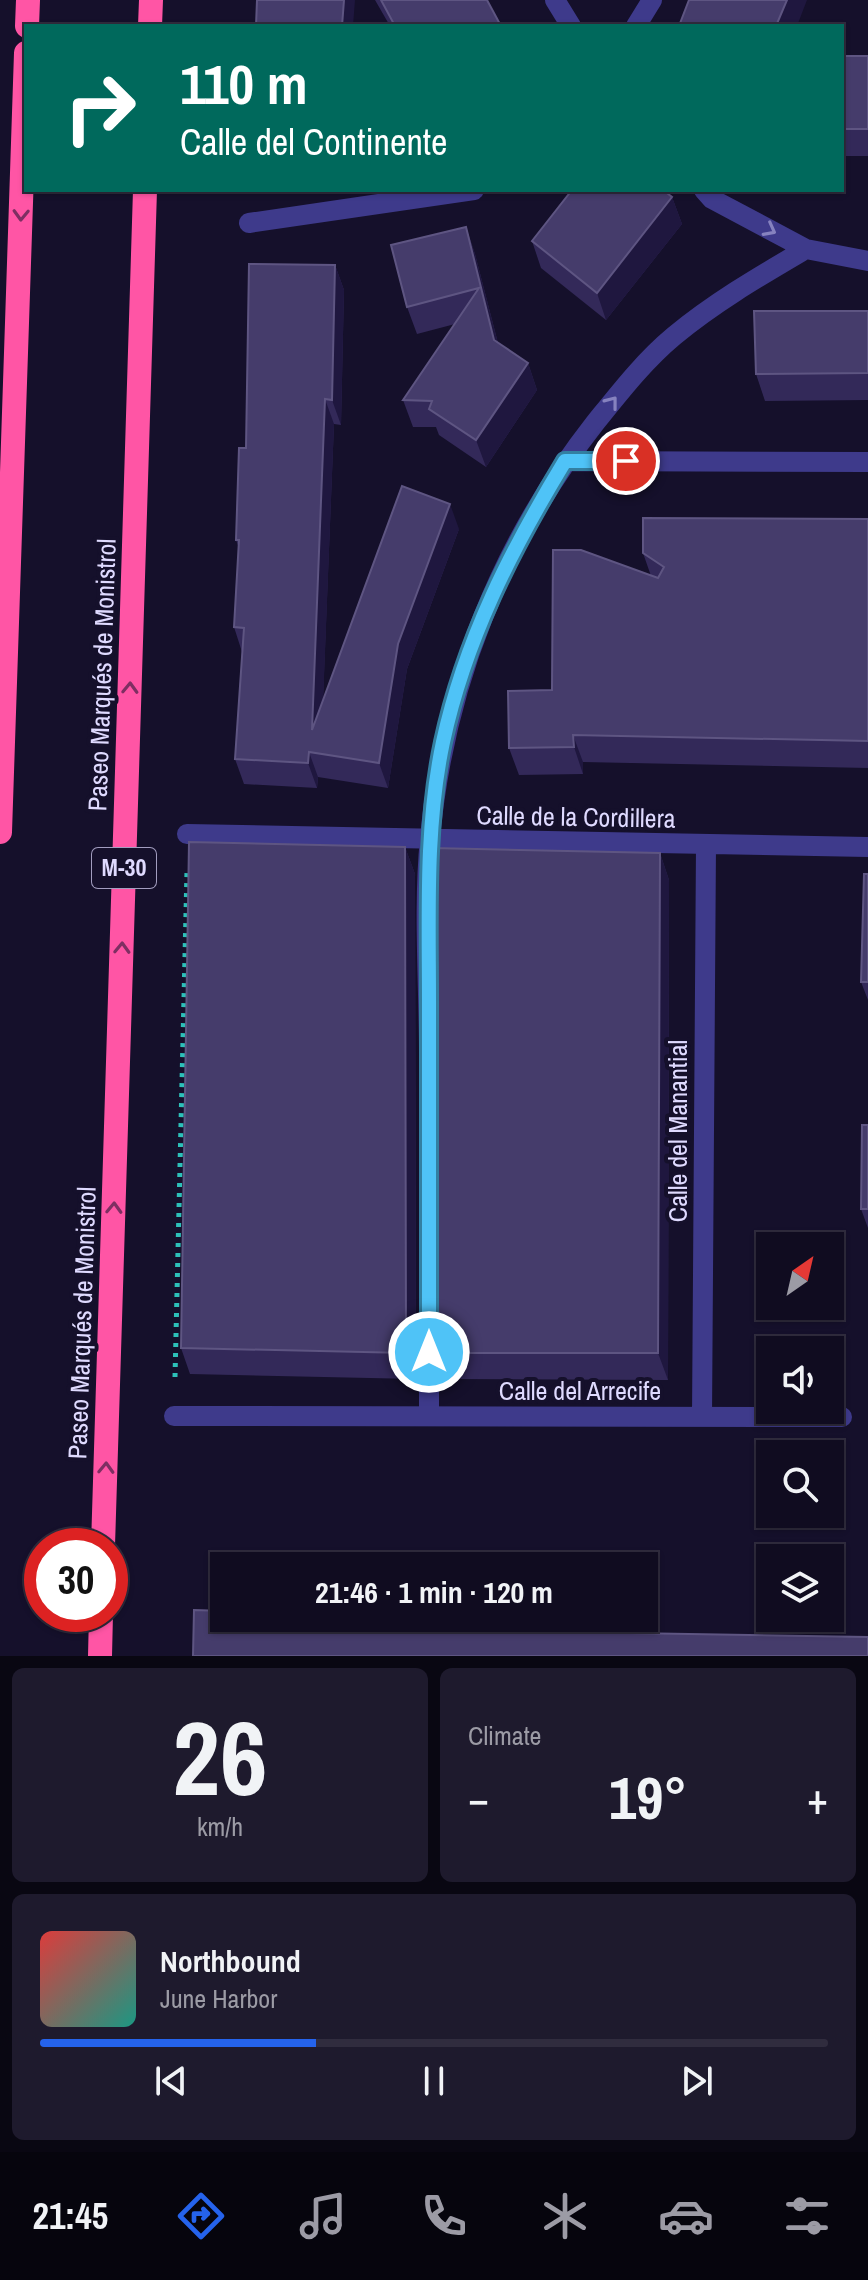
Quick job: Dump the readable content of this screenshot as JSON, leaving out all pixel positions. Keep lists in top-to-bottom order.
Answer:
{
  "streets": {
    "highway": ["Paseo Marqués de Monistrol", "M-30"],
    "street": ["Calle de la Cordillera", "Calle del Manantial", "Calle del Arrecife"]
  },
  "crossings": [
    ["Calle de la Cordillera", "Calle del Manantial"],
    ["Calle del Manantial", "Calle del Arrecife"]
  ],
  "north": "top right",
  "page": {
    "turn": ["110 m", "Calle del Continente"],
    "limit": "30",
    "trip": "21:46 · 1 min · 120 m",
    "tile": [
      ["26", "km/h"],
      "Climate"
    ],
    "heat": ["−", "19°", "+"],
    "song": ["Northbound", "June Harbor"],
    "tabs": "21:45"
  }
}
